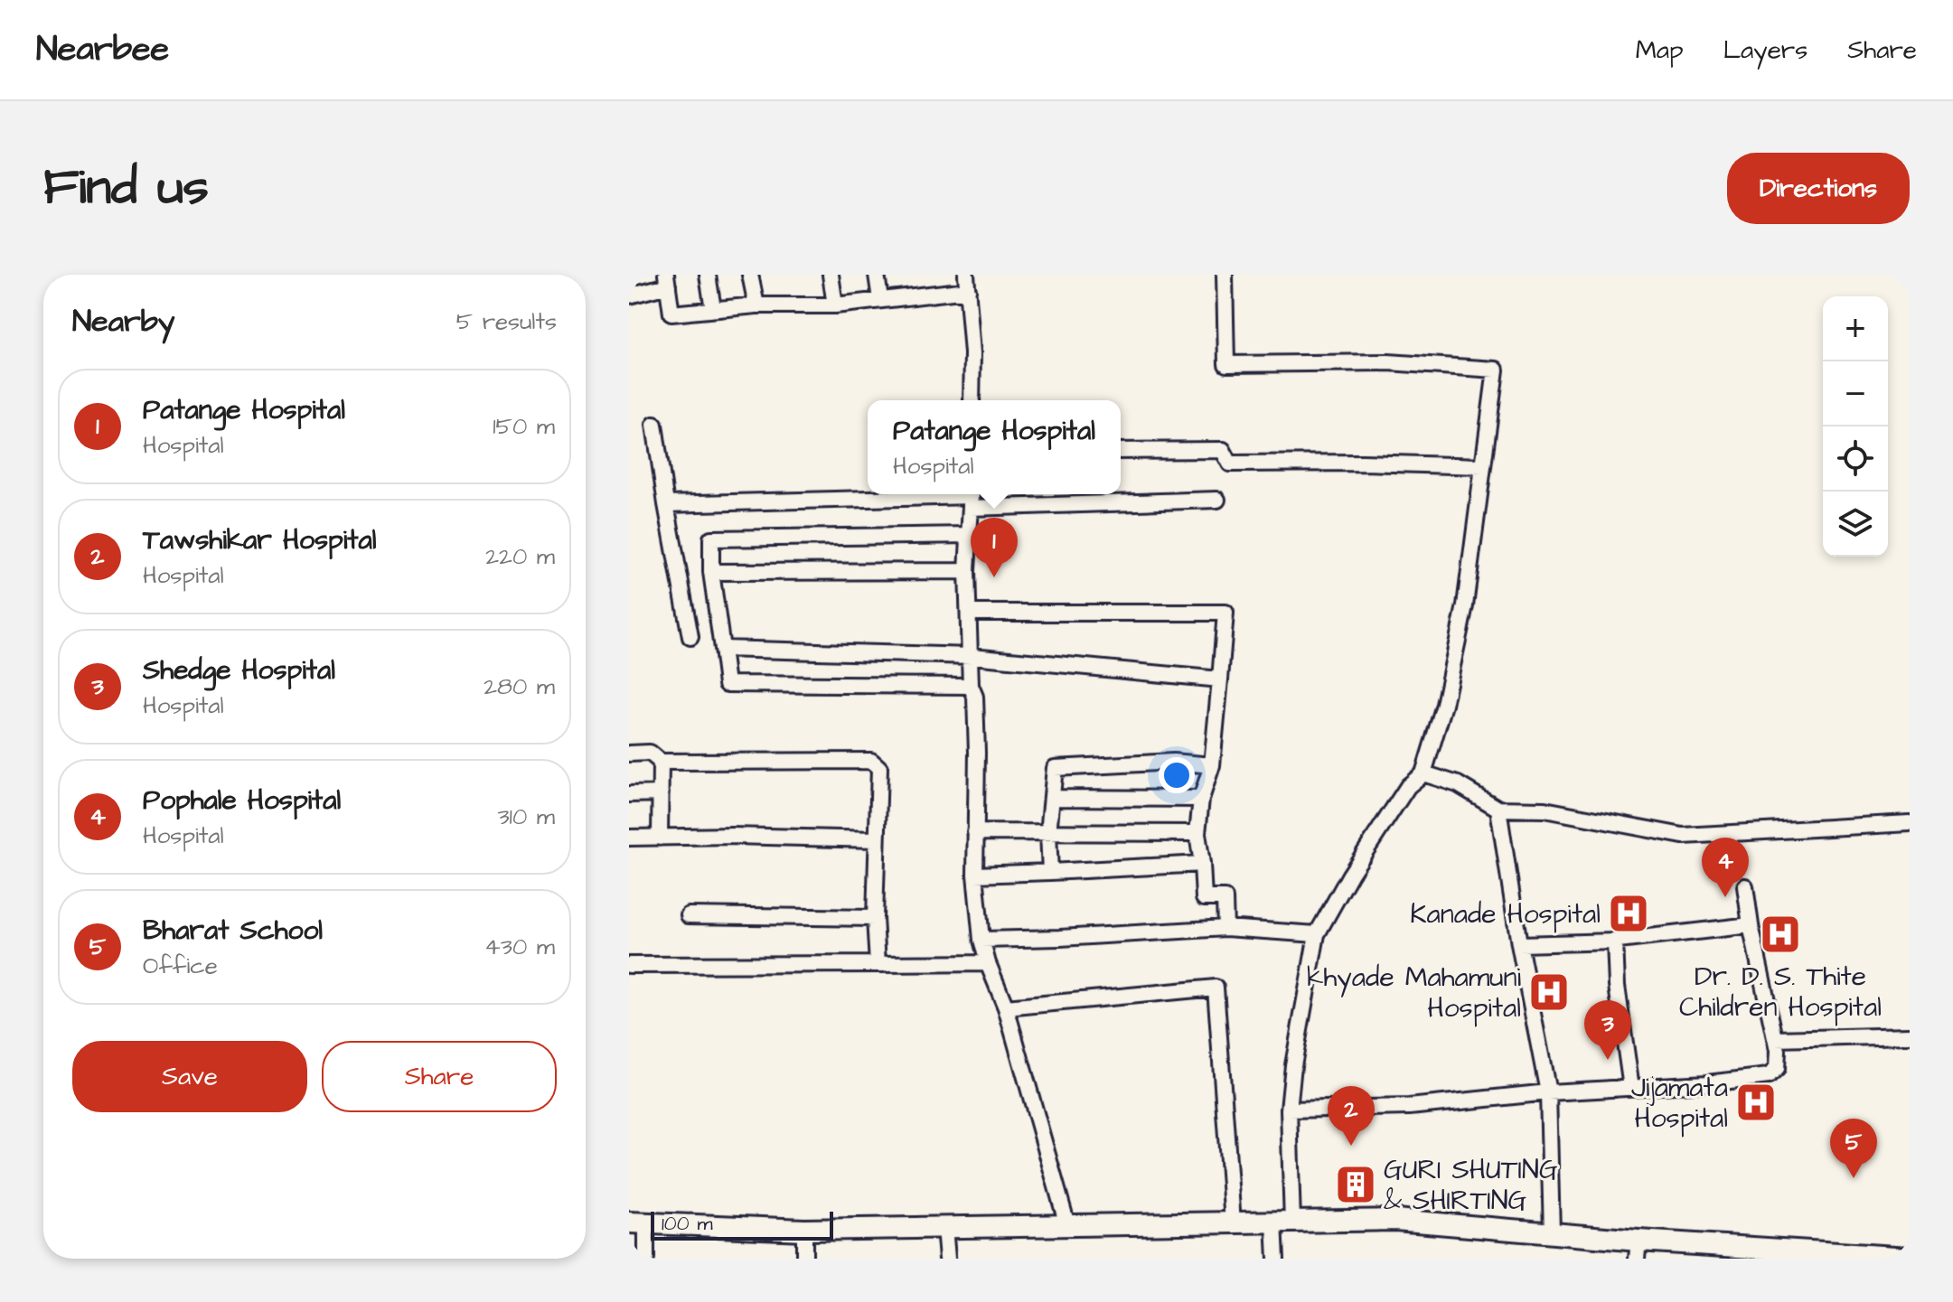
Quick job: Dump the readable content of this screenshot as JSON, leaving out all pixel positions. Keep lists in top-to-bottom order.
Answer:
{
  "places": {
    "hospital": [
      "Kanade Hospital",
      "Dr. D. S. Thite Children Hospital",
      "khyade Mahamuni Hospital",
      "Jijamata Hospital"
    ],
    "building": ["GURI SHUTING & SHIRTING"]
  },
  "scale_bar": "100 m",
  "page": {
    "header": "Nearbee",
    "nav": ["Map", "Layers", "Share"],
    "title": "Find us",
    "buttons": [
      "Directions",
      ["Save", "Share"]
    ],
    "heading": ["Nearby", "5 results"],
    "map_buttons": ["+", "−"],
    "list": [
      {
        "mark": "1",
        "name": "Patange Hospital",
        "note": "Hospital",
        "value": "150 m"
      },
      {
        "mark": "2",
        "name": "Tawshikar Hospital",
        "note": "Hospital",
        "value": "220 m"
      },
      {
        "mark": "3",
        "name": "Shedge Hospital",
        "note": "Hospital",
        "value": "280 m"
      },
      {
        "mark": "4",
        "name": "Pophale Hospital",
        "note": "Hospital",
        "value": "310 m"
      },
      {
        "mark": "5",
        "name": "Bharat School",
        "note": "Office",
        "value": "430 m"
      }
    ],
    "popup": ["Patange Hospital", "Hospital"],
    "pins": [
      "1",
      "4",
      "3",
      "2",
      "5"
    ],
    "scale": "100 m"
  }
}
